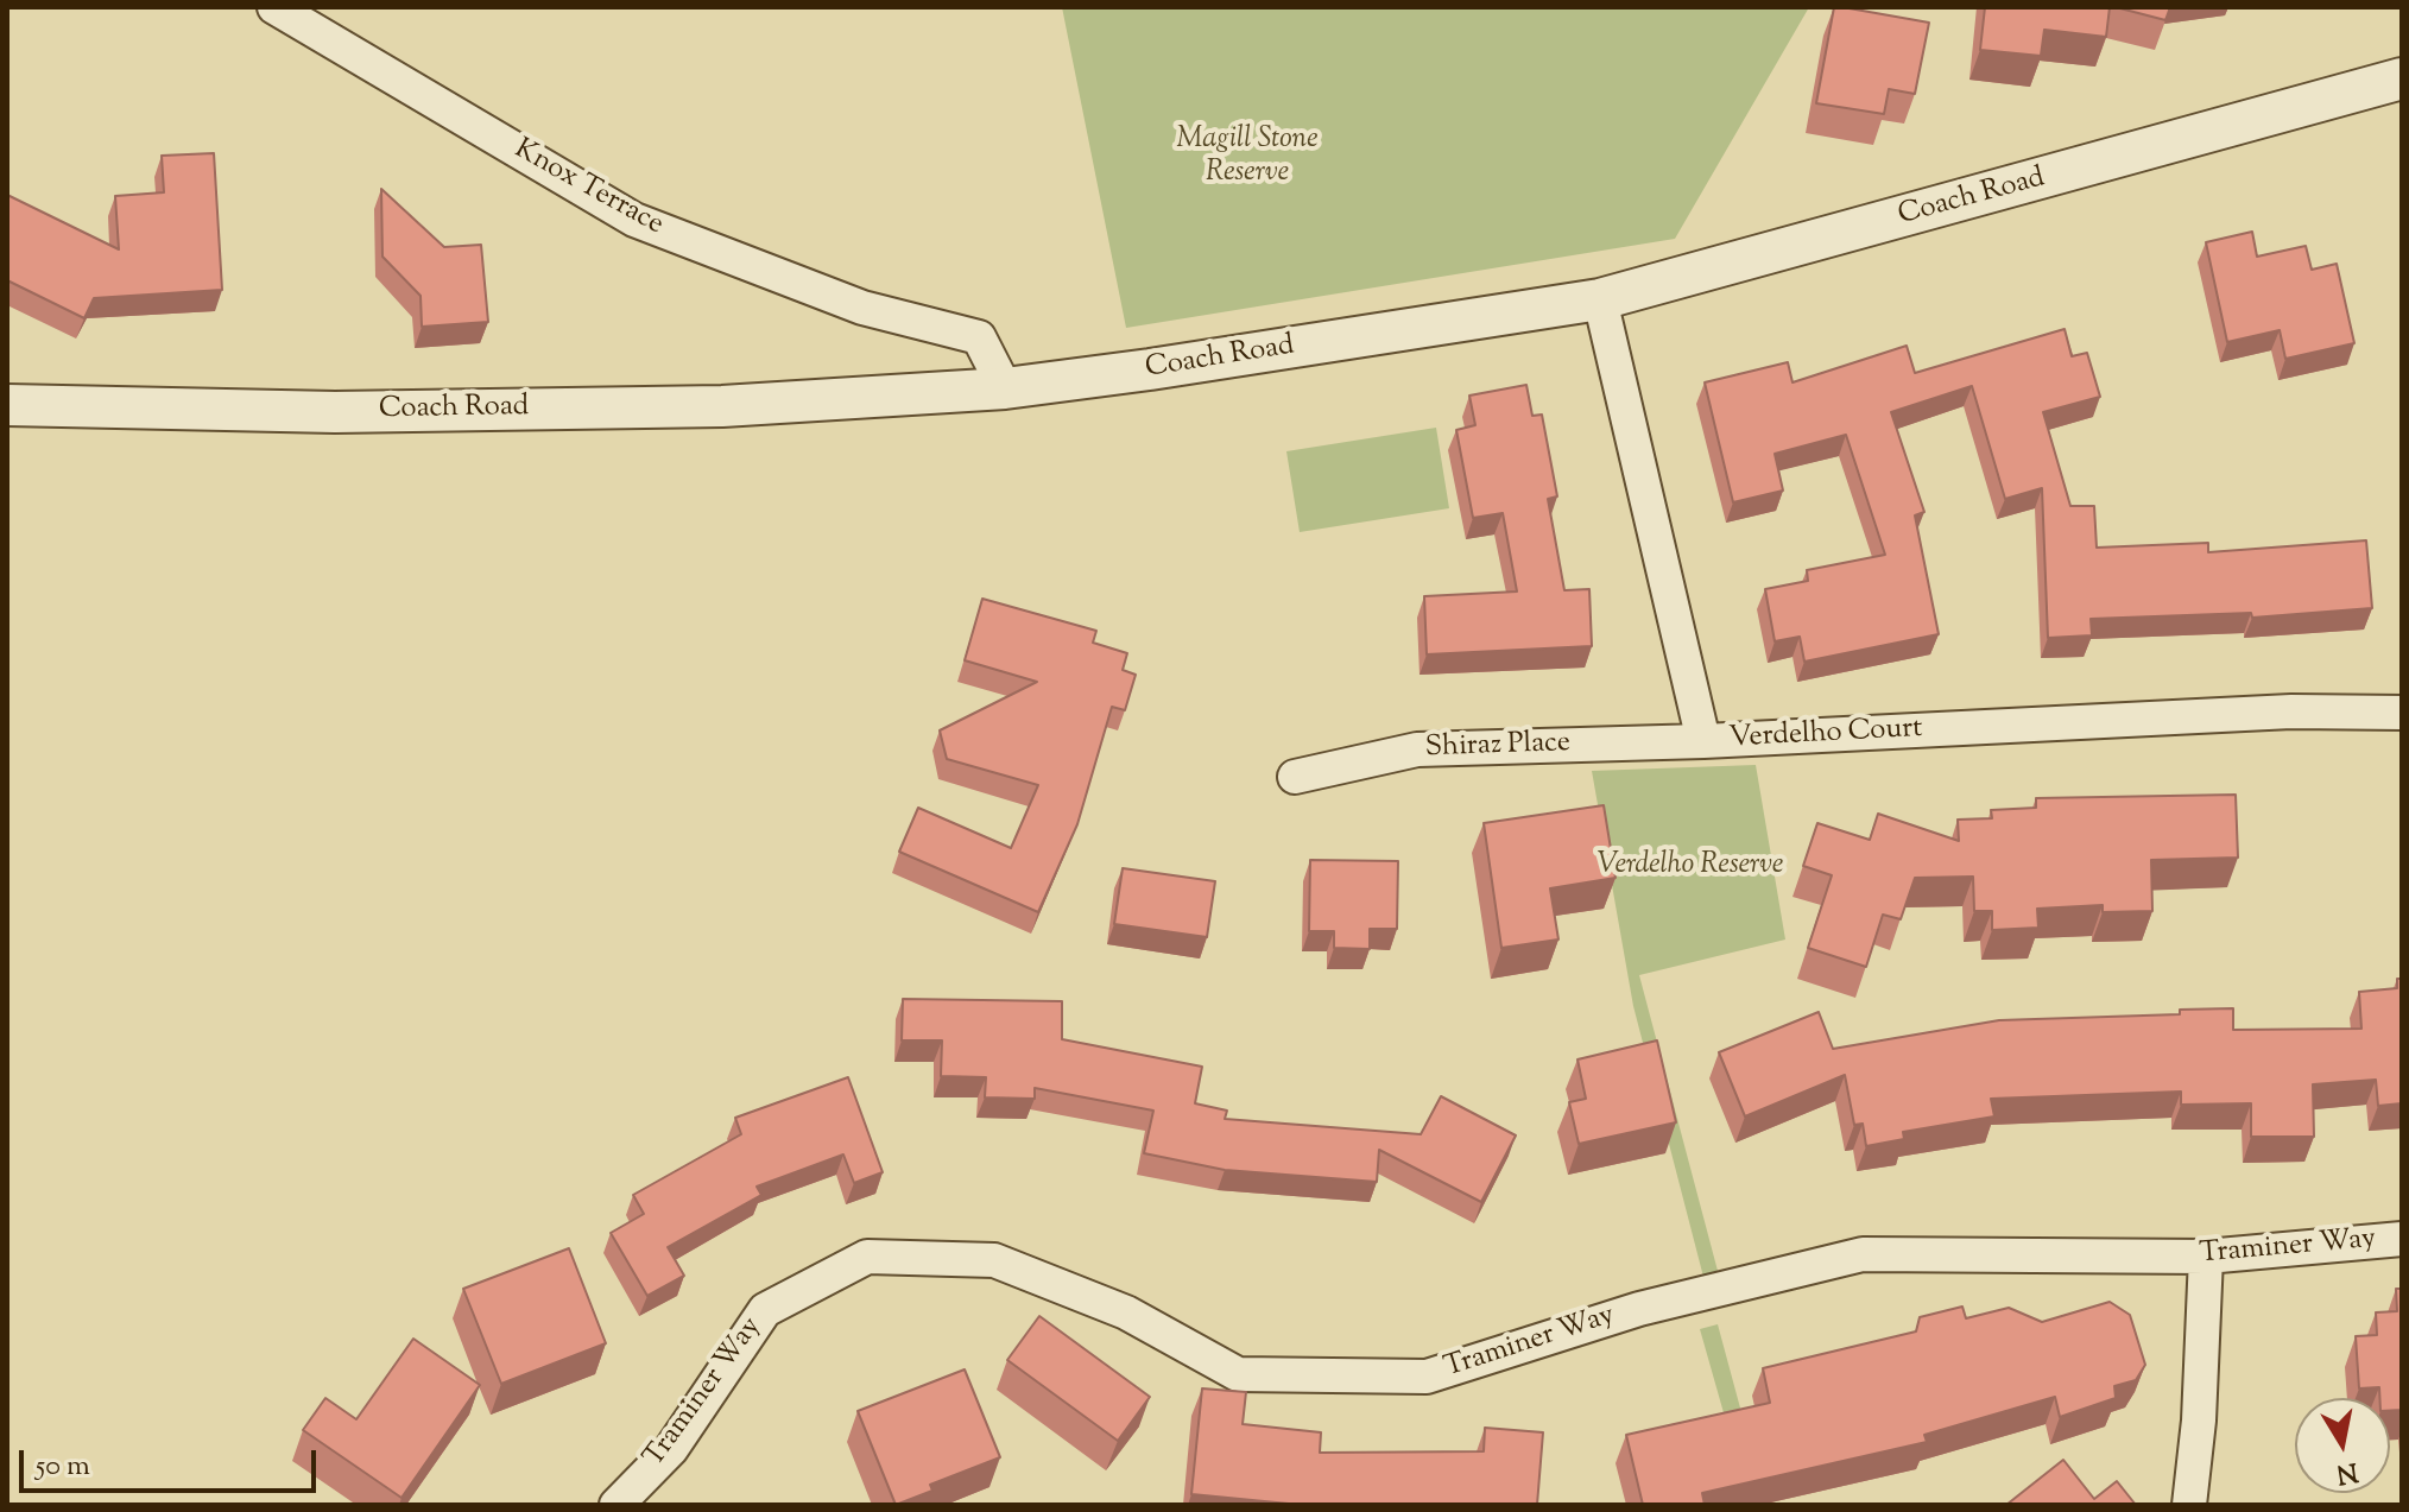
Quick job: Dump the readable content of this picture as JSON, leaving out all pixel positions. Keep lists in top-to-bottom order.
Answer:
{
  "streets": {
    "street": [
      "Knox Terrace",
      "Coach Road",
      "Verdelho Court",
      "Shiraz Place",
      "Traminer Way"
    ]
  },
  "crossings": [
    ["Knox Terrace", "Coach Road"],
    ["Coach Road", "Verdelho Court"],
    ["Verdelho Court", "Shiraz Place"]
  ],
  "parks": ["Magill Stone Reserve", "Verdelho Reserve"],
  "scale_bar": "50 m",
  "north": "bottom"
}
